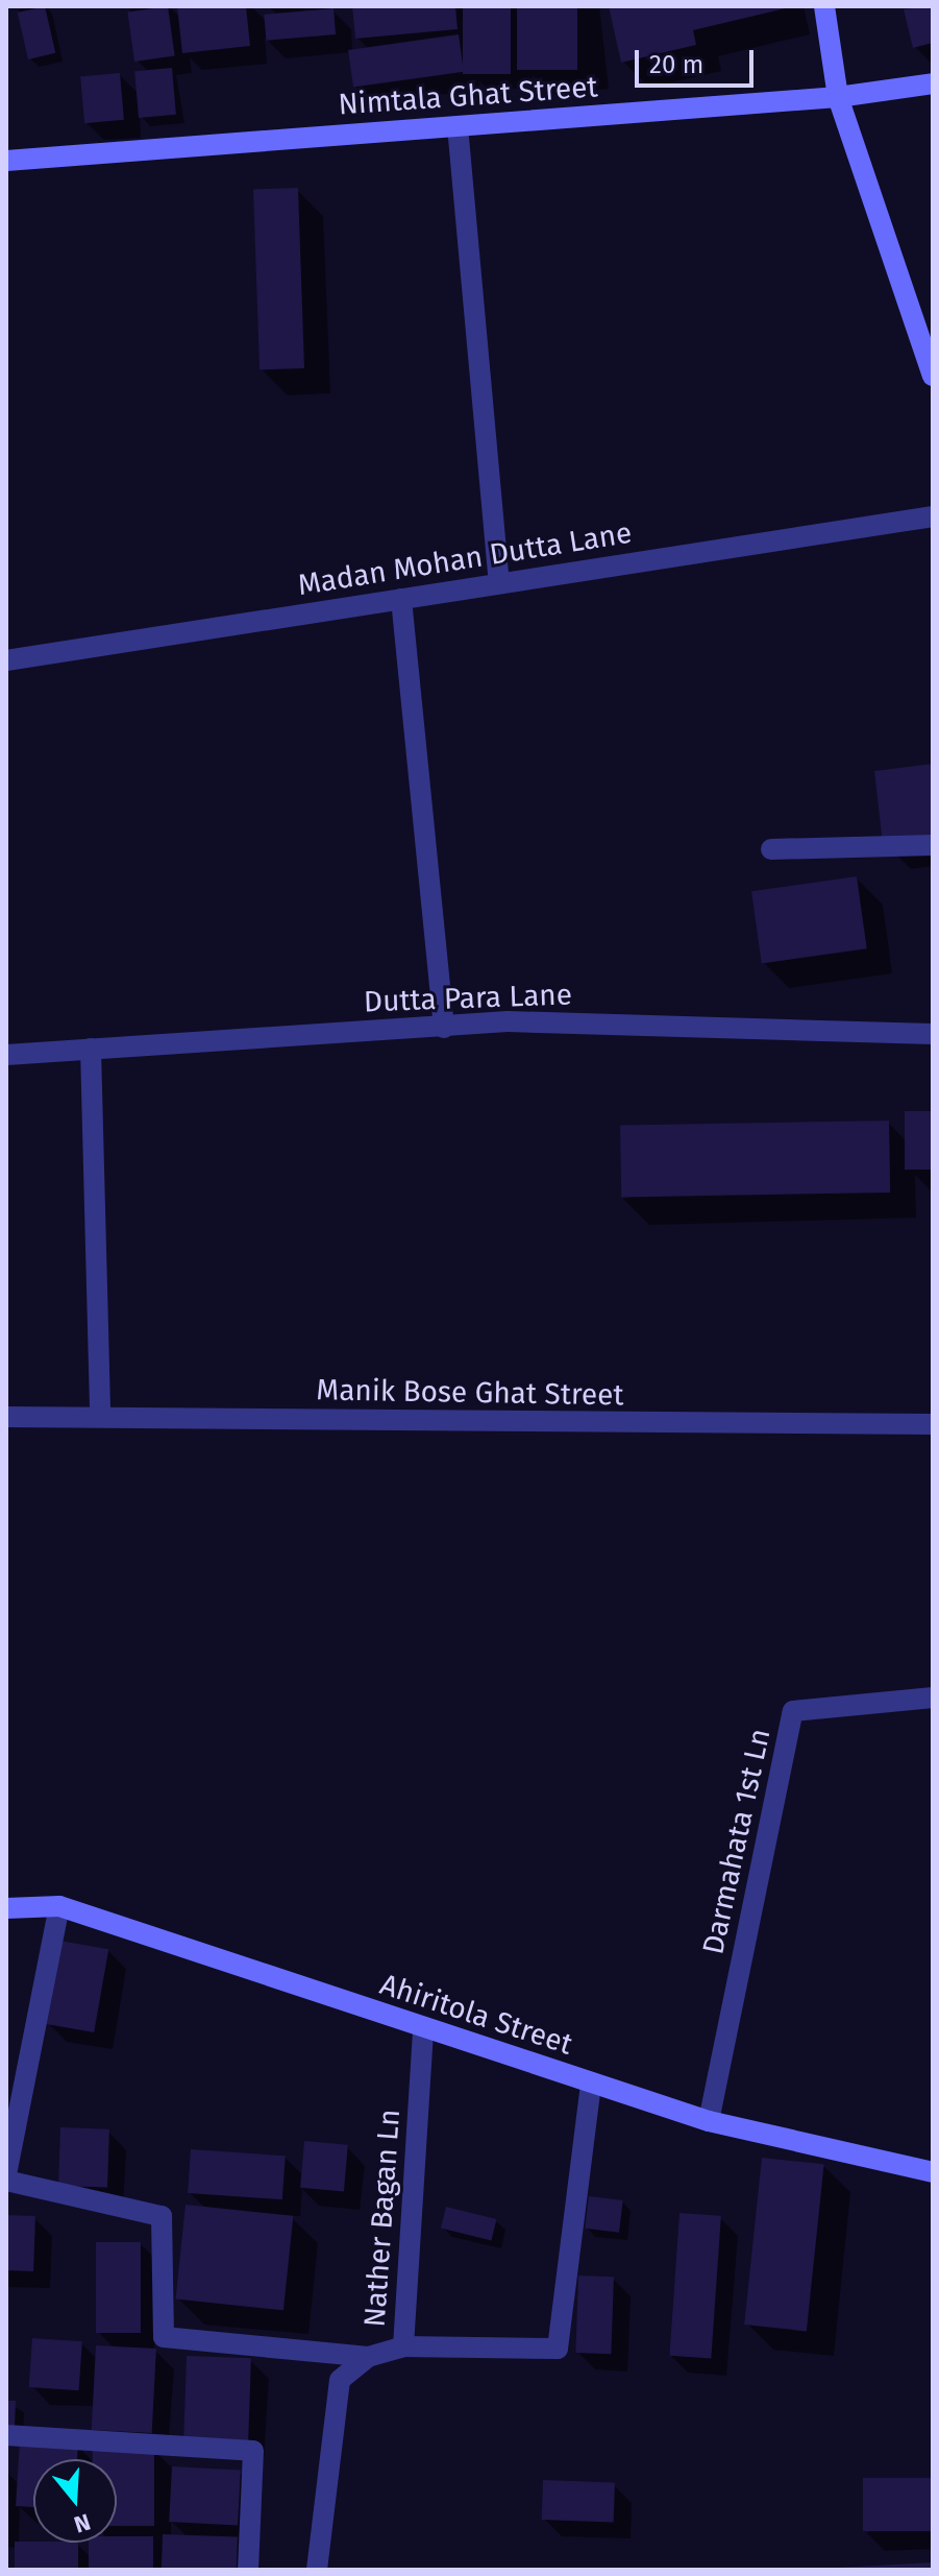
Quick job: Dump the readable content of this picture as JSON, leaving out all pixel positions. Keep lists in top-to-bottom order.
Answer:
{
  "streets": {
    "street": [
      "Nimtala Ghat Street",
      "Madan Mohan Dutta Lane",
      "Dutta Para Lane",
      "Manik Bose Ghat Street",
      "Darmahata 1st Ln",
      "Ahiritola Street",
      "Nather Bagan Ln"
    ]
  },
  "crossings": [
    ["Darmahata 1st Ln", "Ahiritola Street"],
    ["Ahiritola Street", "Nather Bagan Ln"]
  ],
  "scale_bar": "20 m",
  "north": "bottom"
}
